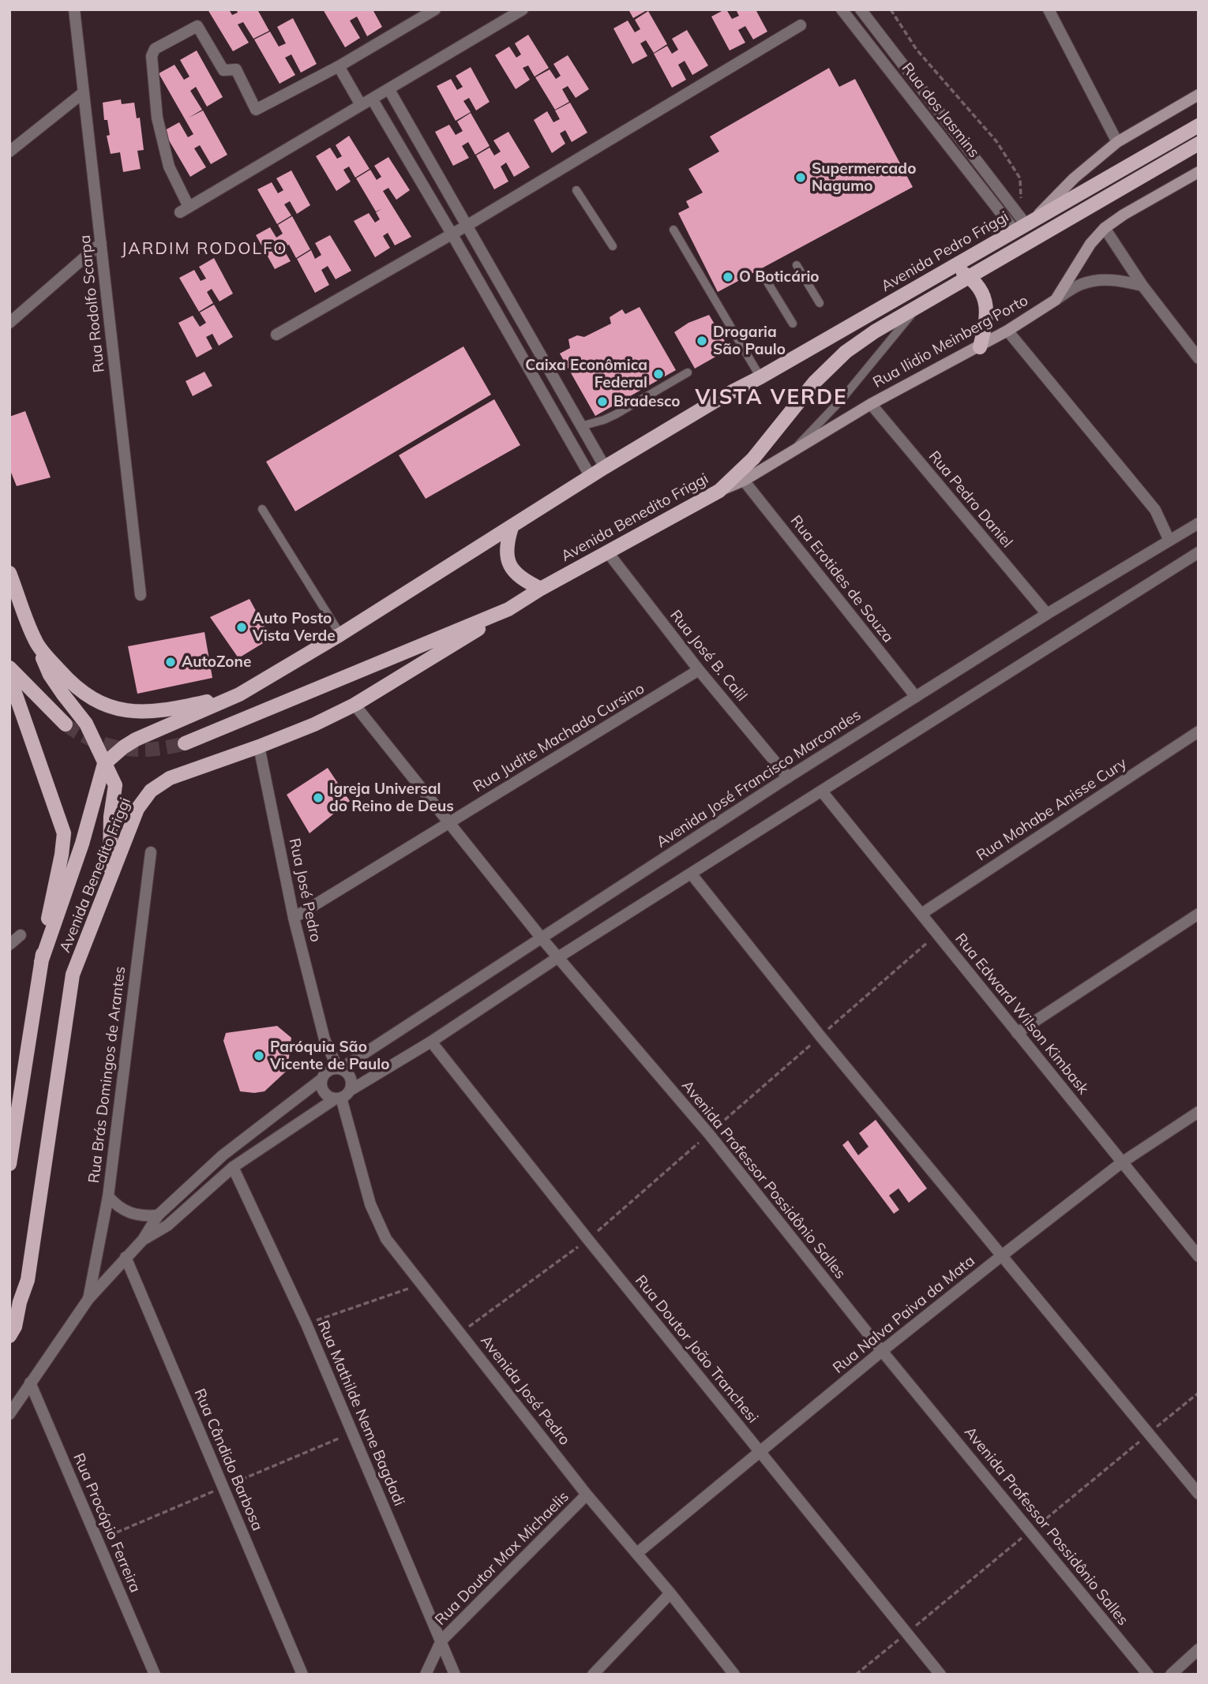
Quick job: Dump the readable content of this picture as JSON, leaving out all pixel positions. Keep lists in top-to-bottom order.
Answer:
{
  "streets": {
    "main road": ["Avenida Pedro Friggi", "Rua Ilidio Meinberg Porto", "Avenida Benedito Friggi"],
    "street": [
      "Rua dos Jasmins",
      "Rua Rodolfo Scarpa",
      "Rua Pedro Daniel",
      "Rua Erotides de Souza",
      "Rua José B. Calil",
      "Rua Judite Machado Cursino",
      "Avenida José Francisco Marcondes",
      "Rua Mohabe Anisse Cury",
      "Rua José Pedro",
      "Rua Edward Wilson Kimbask",
      "Rua Brás Domingos de Arantes",
      "Avenida Professor Possidônio Salles",
      "Rua Nalva Paiva da Mata",
      "Rua Doutor João Tranchesi",
      "Avenida José Pedro",
      "Rua Mathilde Neme Bagdadi",
      "Rua Cândido Barbosa",
      "Rua Procópio Ferreira",
      "Rua Doutor Max Michaelis"
    ]
  },
  "crossings": [
    ["Rua dos Jasmins", "Avenida Pedro Friggi"],
    ["Rua Ilidio Meinberg Porto", "Rua Pedro Daniel"],
    ["Rua Ilidio Meinberg Porto", "Avenida Benedito Friggi"],
    ["Rua Ilidio Meinberg Porto", "Rua Erotides de Souza"],
    ["Rua Pedro Daniel", "Avenida José Francisco Marcondes"],
    ["Avenida Benedito Friggi", "Rua José B. Calil"],
    ["Avenida Benedito Friggi", "Rua José Pedro"],
    ["Avenida Benedito Friggi", "Avenida Professor Possidônio Salles"],
    ["Rua Erotides de Souza", "Avenida José Francisco Marcondes"],
    ["Rua José B. Calil", "Rua Judite Machado Cursino"],
    ["Rua José B. Calil", "Avenida José Francisco Marcondes"],
    ["Rua Judite Machado Cursino", "Rua José Pedro"],
    ["Rua Judite Machado Cursino", "Avenida Professor Possidônio Salles"],
    ["Avenida José Francisco Marcondes", "Rua José Pedro"],
    ["Avenida José Francisco Marcondes", "Avenida Professor Possidônio Salles"],
    ["Avenida José Francisco Marcondes", "Avenida José Pedro"],
    ["Rua Mohabe Anisse Cury", "Rua Edward Wilson Kimbask"],
    ["Rua José Pedro", "Avenida José Pedro"],
    ["Rua Edward Wilson Kimbask", "Rua Nalva Paiva da Mata"],
    ["Avenida Professor Possidônio Salles", "Rua Nalva Paiva da Mata"],
    ["Rua Nalva Paiva da Mata", "Rua Doutor João Tranchesi"],
    ["Rua Nalva Paiva da Mata", "Avenida José Pedro"],
    ["Avenida José Pedro", "Rua Doutor Max Michaelis"],
    ["Rua Mathilde Neme Bagdadi", "Rua Doutor Max Michaelis"]
  ],
  "districts": ["JARDIM RODOLFO", "VISTA VERDE"],
  "places": [
    "Supermercado Nagumo",
    "O Boticário",
    "Drogaria São Paulo",
    "Caixa Econômica Federal",
    "Bradesco",
    "Auto Posto Vista Verde",
    "AutoZone",
    "Igreja Universal do Reino de Deus",
    "Paróquia São Vicente de Paulo"
  ]
}
